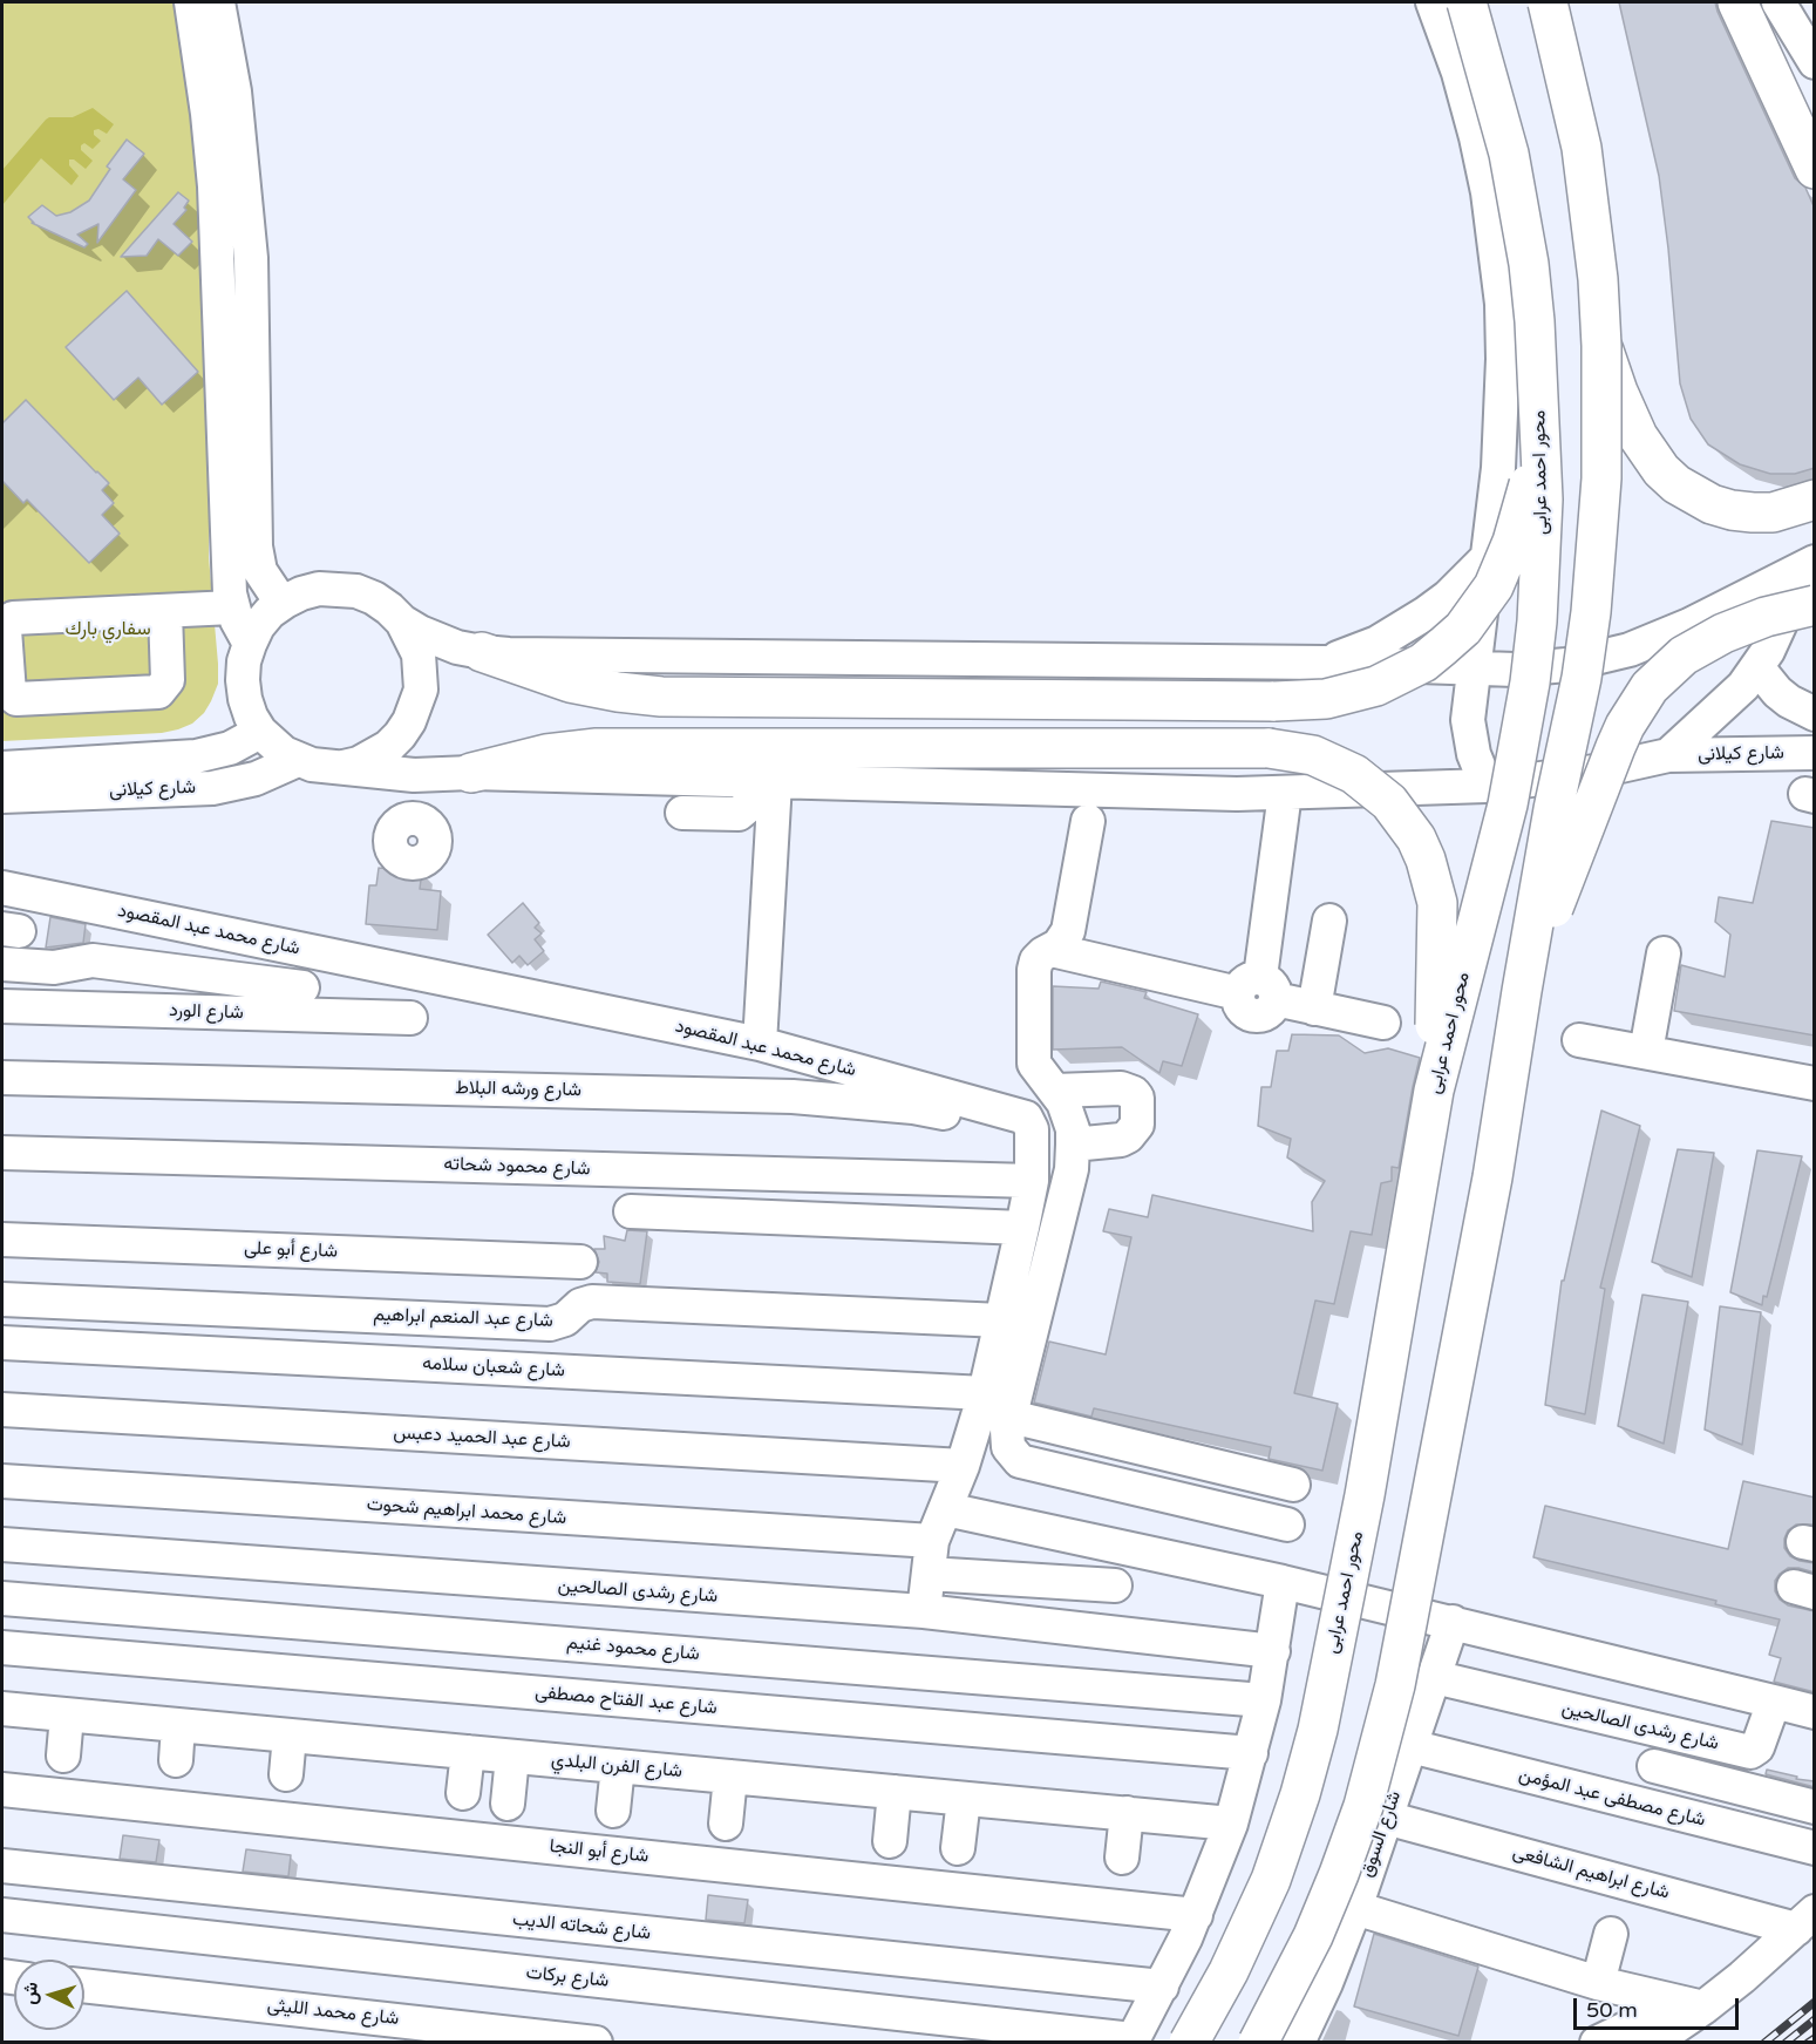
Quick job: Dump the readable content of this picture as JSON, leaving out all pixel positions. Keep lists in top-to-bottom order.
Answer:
{
  "streets": {
    "highway": ["محور احمد عرابى"],
    "street": [
      "شارع كيلانى",
      "شارع محمد عبد المقصود",
      "شارع الورد",
      "شارع ورشه البلاط",
      "شارع محمود شحاته",
      "شارع أبو على",
      "شارع عبد المنعم ابراهيم",
      "شارع شعبان سلامه",
      "شارع عبد الحميد دعبس",
      "شارع محمد ابراهيم شحوت",
      "شارع رشدى الصالحين",
      "شارع محمود غنيم",
      "شارع عبد الفتاح مصطفى",
      "شارع الفرن البلدي",
      "شارع مصطفى عبد المؤمن",
      "شارع السوق",
      "شارع أبو النجا",
      "شارع ابراهيم الشافعى",
      "شارع شحاته الديب",
      "شارع بركات",
      "شارع محمد الليثى"
    ]
  },
  "crossings": [
    ["شارع محمد عبد المقصود", "شارع ورشه البلاط"],
    ["شارع رشدى الصالحين", "شارع السوق"],
    ["شارع مصطفى عبد المؤمن", "شارع السوق"],
    ["شارع السوق", "شارع ابراهيم الشافعى"]
  ],
  "parks": ["سفاري بارك"],
  "scale_bar": "50 m",
  "north": "left"
}
